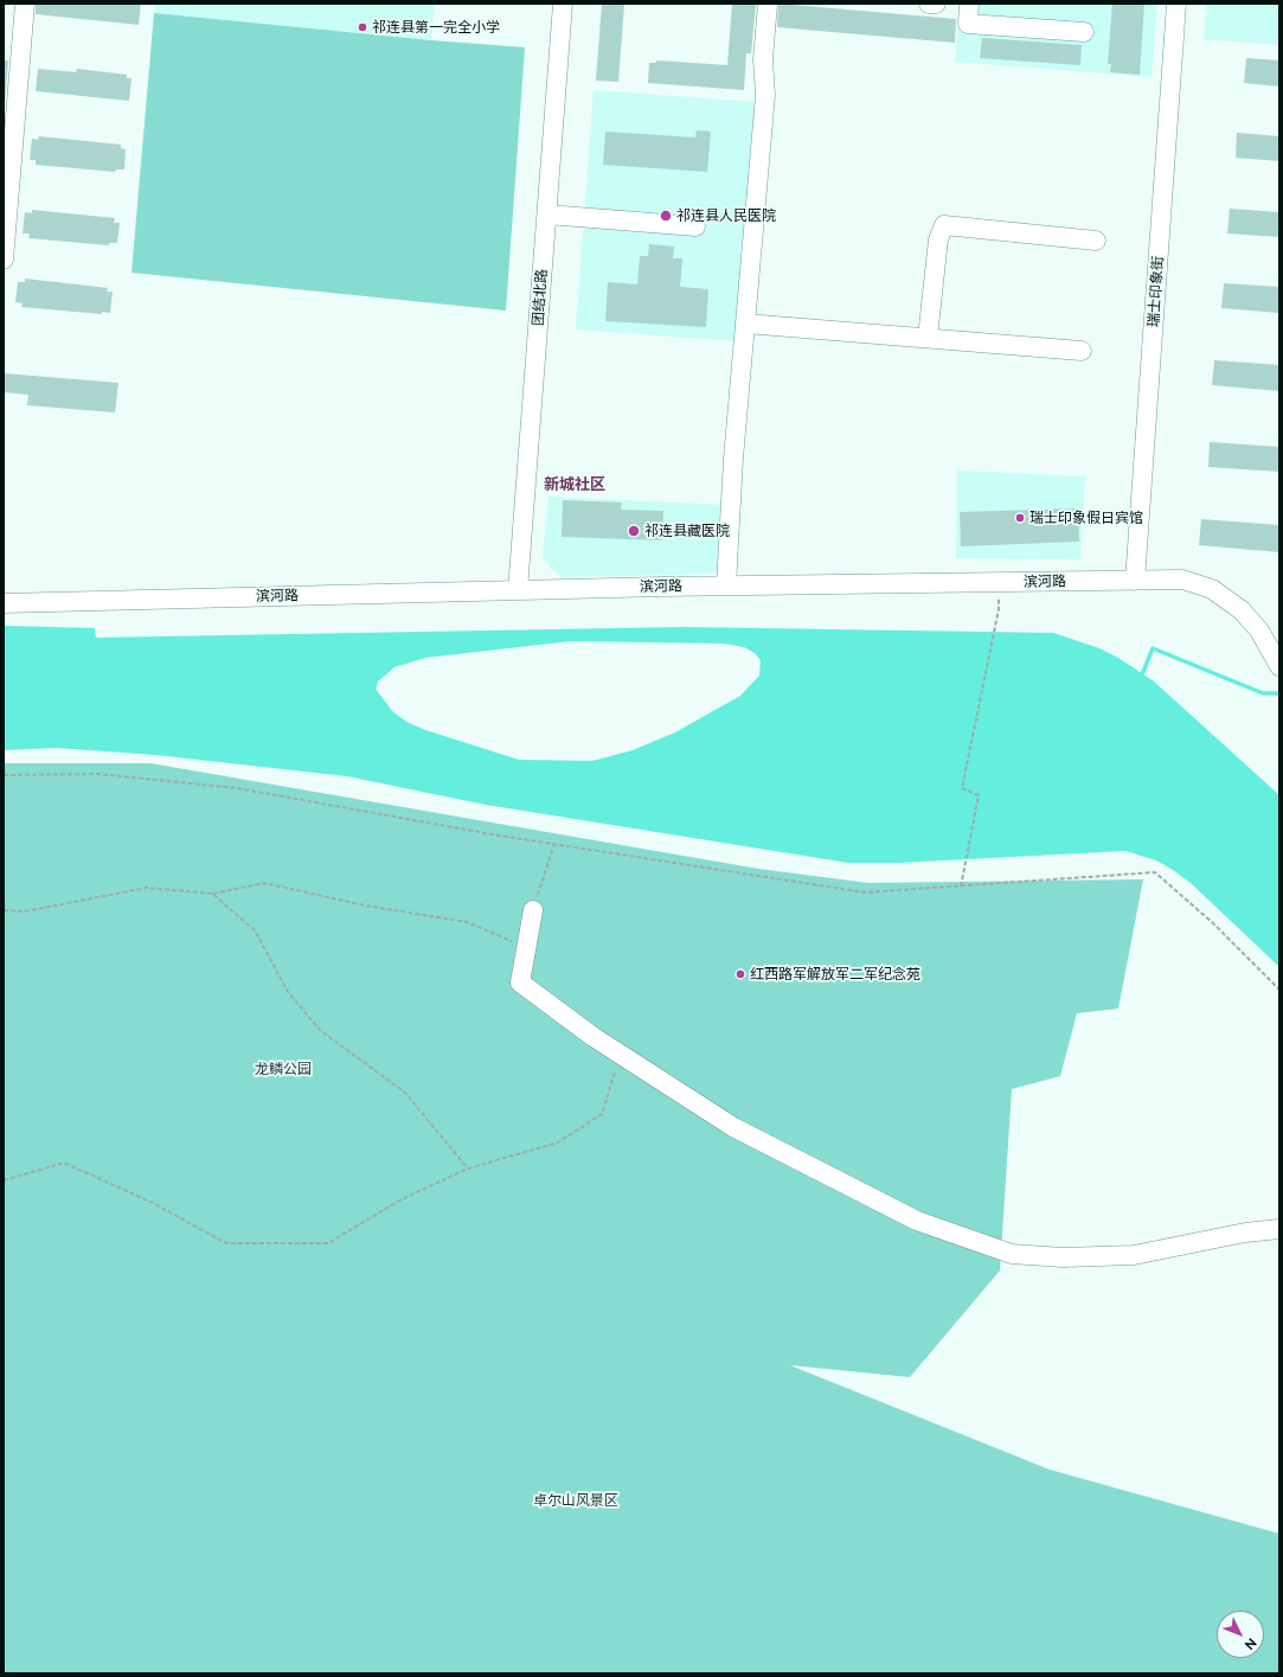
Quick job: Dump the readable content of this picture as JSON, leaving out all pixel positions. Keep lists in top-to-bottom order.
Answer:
{
  "streets": {
    "street": ["瑞士印象街", "团结北路", "滨河路"]
  },
  "crossings": [
    ["瑞士印象街", "滨河路"],
    ["团结北路", "滨河路"]
  ],
  "districts": ["新城社区"],
  "parks": ["龙鳞公园", "卓尔山风景区"],
  "places": [
    "祁连县第一完全小学",
    "祁连县人民医院",
    "瑞士印象假日宾馆",
    "祁连县藏医院",
    "红西路军解放军二军纪念苑"
  ],
  "north": "bottom right"
}
